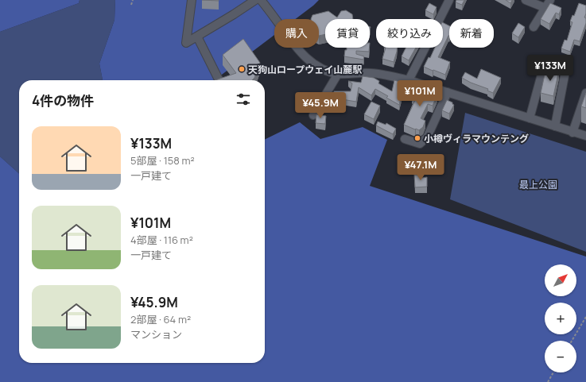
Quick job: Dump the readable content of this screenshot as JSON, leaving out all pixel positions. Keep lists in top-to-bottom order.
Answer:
{
  "parks": ["最上公園"],
  "places": ["天狗山ロープウェイ山麓駅", "小樽ヴィラマウンテング"],
  "north": "top right",
  "page": {
    "chip": [
      "購入",
      "賃貸",
      "絞り込み",
      "新着"
    ],
    "price": [
      "¥133M",
      "¥101M",
      "¥45.9M",
      "¥47.1M"
    ],
    "heading": "4件の物件",
    "list": [
      {
        "name": "¥133M",
        "note": "5部屋 · 158 m² · 一戸建て"
      },
      {
        "name": "¥101M",
        "note": "4部屋 · 116 m² · 一戸建て"
      },
      {
        "name": "¥45.9M",
        "note": "2部屋 · 64 m² · マンション"
      }
    ],
    "map_buttons": ["+", "−"]
  }
}
